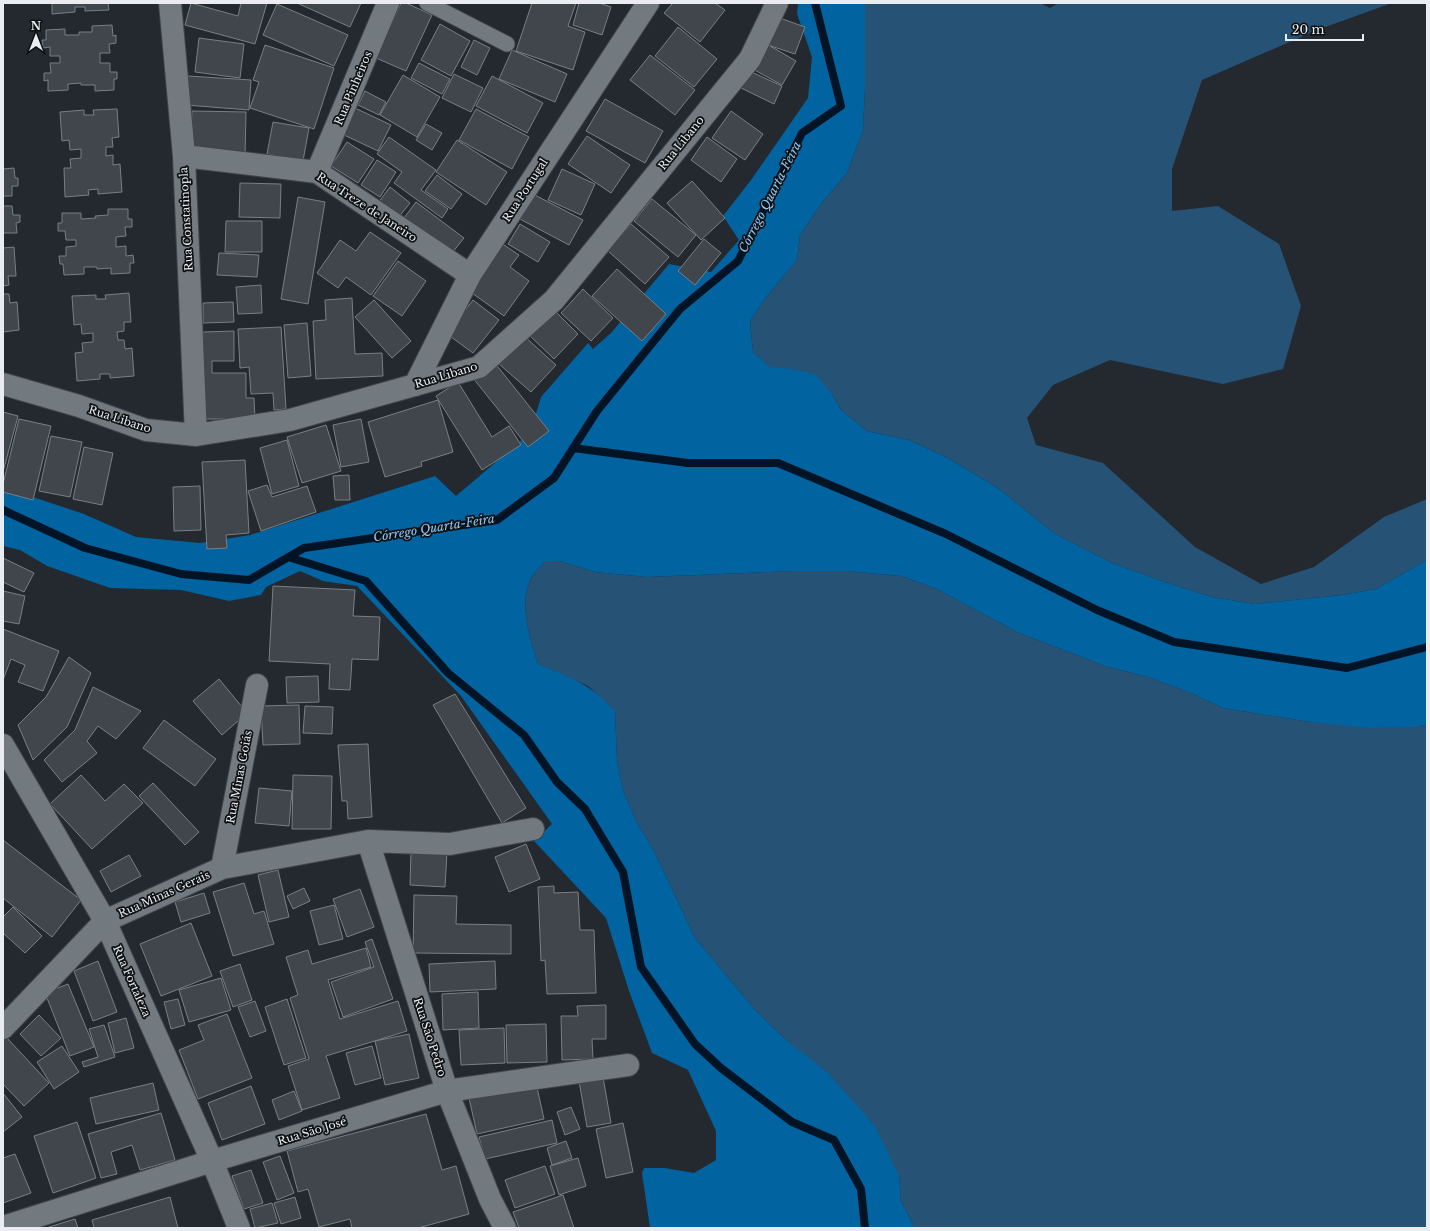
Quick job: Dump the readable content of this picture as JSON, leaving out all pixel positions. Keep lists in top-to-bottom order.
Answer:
{
  "streets": {
    "street": [
      "Rua Pinheiros",
      "Rua Libano",
      "Rua Portugal",
      "Rua Treze de Janeiro",
      "Rua Constatinopla",
      "Rua Minas Goiás",
      "Rua Minas Gerais",
      "Rua Fortaleza",
      "Rua São Pedro",
      "Rua São José"
    ]
  },
  "crossings": [
    ["Rua Pinheiros", "Rua Treze de Janeiro"],
    ["Rua Libano", "Rua Portugal"],
    ["Rua Libano", "Rua Constatinopla"],
    ["Rua Portugal", "Rua Treze de Janeiro"],
    ["Rua Treze de Janeiro", "Rua Constatinopla"],
    ["Rua Minas Goiás", "Rua Minas Gerais"],
    ["Rua Minas Gerais", "Rua Fortaleza"],
    ["Rua Minas Gerais", "Rua São Pedro"],
    ["Rua Fortaleza", "Rua São José"],
    ["Rua São Pedro", "Rua São José"]
  ],
  "water": ["Córrego Quarta-Feira"],
  "scale_bar": "20 m",
  "north": "top"
}
